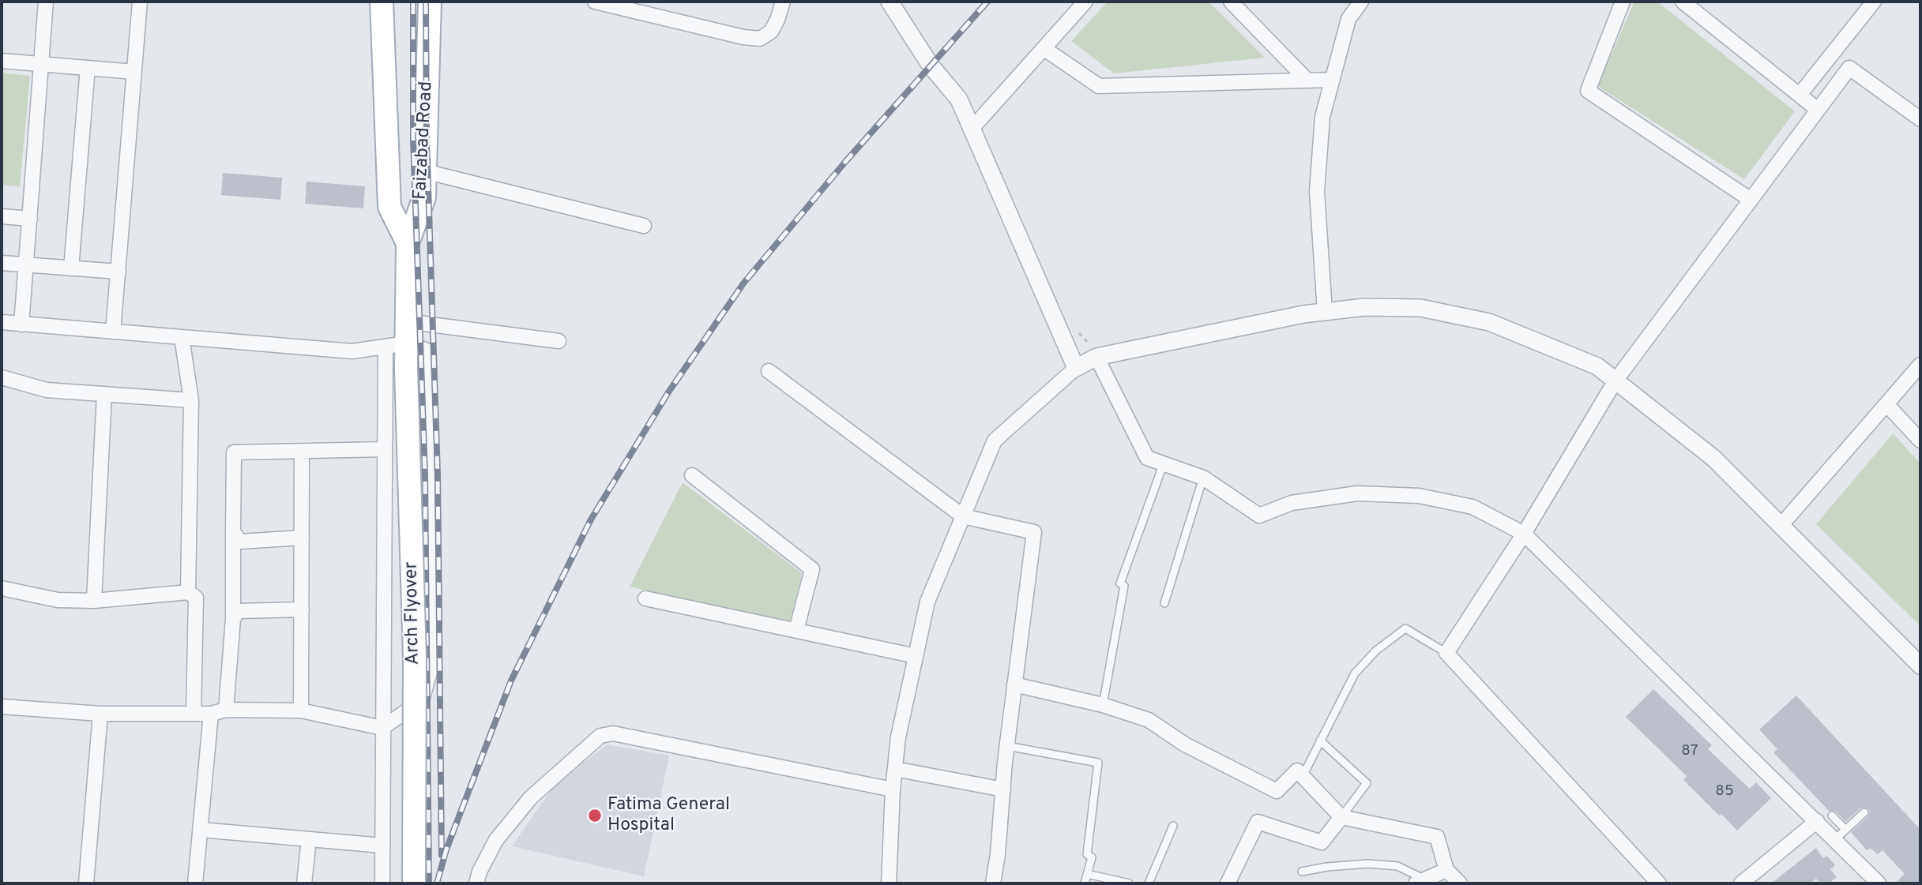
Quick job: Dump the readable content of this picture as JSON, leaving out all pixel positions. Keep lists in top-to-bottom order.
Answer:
{
  "streets": {
    "main road": ["Faizabad Road", "Arch Flyover"]
  },
  "crossings": [
    ["Faizabad Road", "Arch Flyover"]
  ],
  "places": ["Fatima General Hospital"],
  "house_numbers": ["87", "85"]
}
